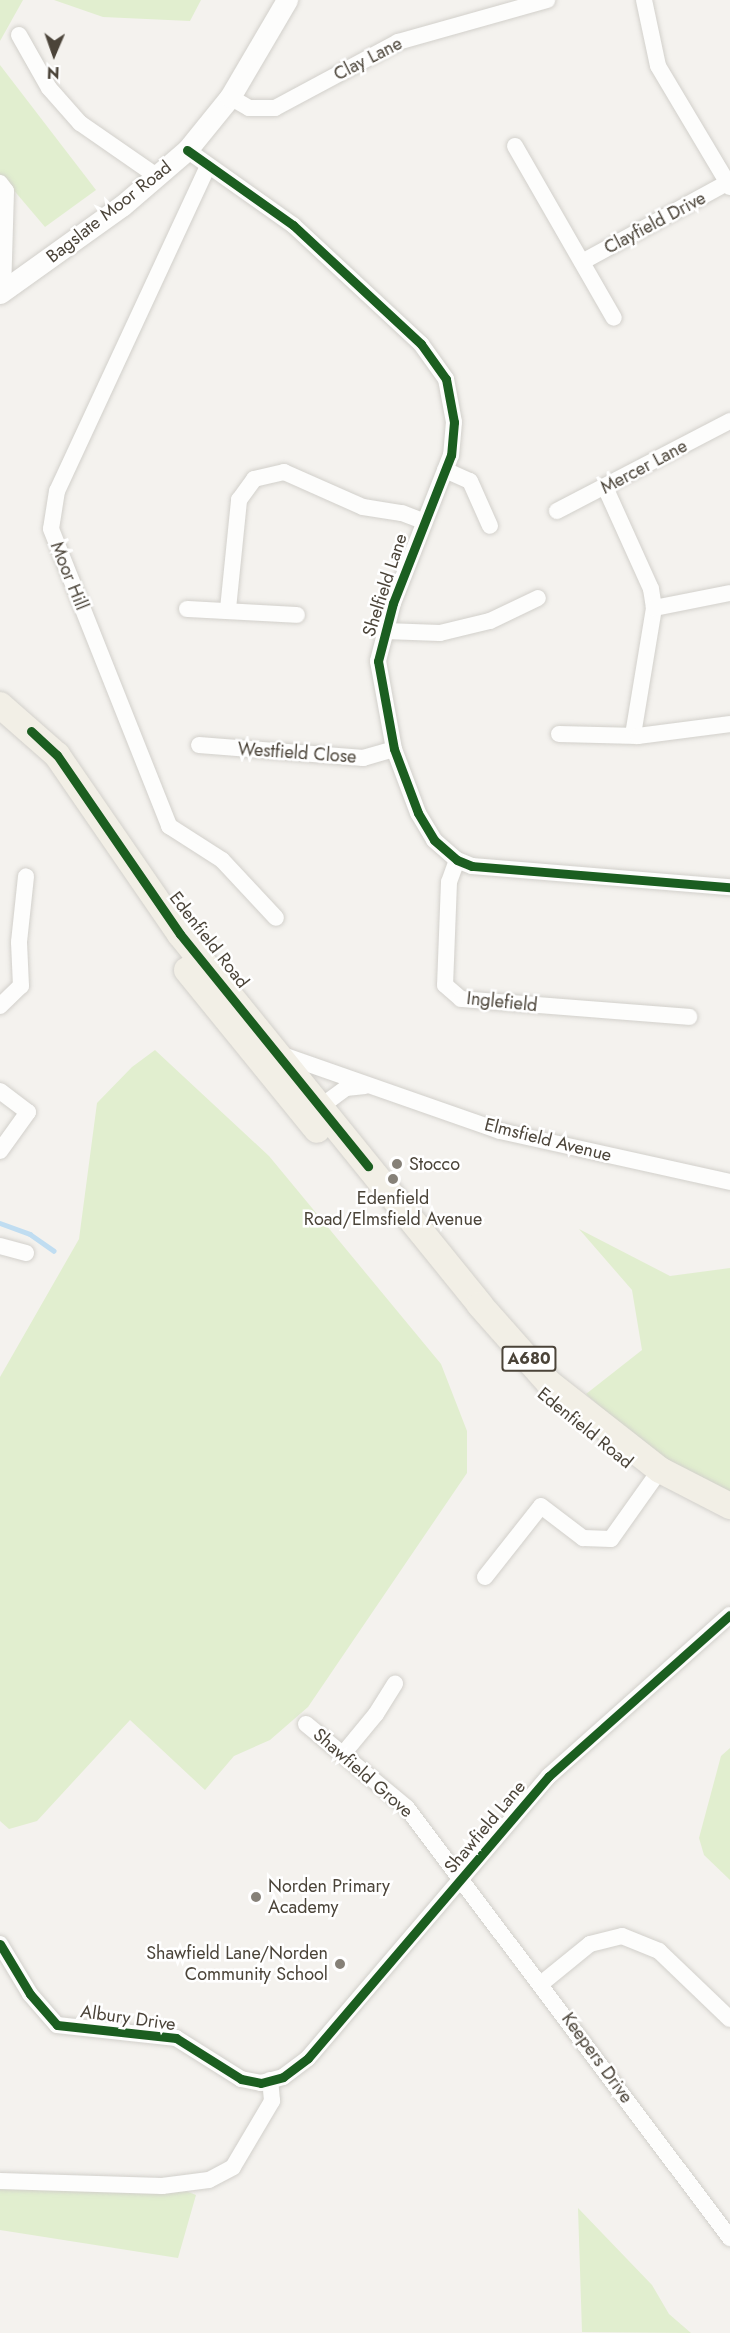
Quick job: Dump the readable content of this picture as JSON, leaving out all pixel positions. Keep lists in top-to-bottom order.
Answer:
{
  "streets": {
    "main road": ["Edenfield Road", "A680"],
    "street": [
      "Clay Lane",
      "Bagslate Moor Road",
      "Clayfield Drive",
      "Mercer Lane",
      "Moor Hill",
      "Shelfield Lane",
      "Westfield Close",
      "Inglefield",
      "Elmsfield Avenue",
      "Shawfield Grove",
      "Shawfield Lane",
      "Albury Drive",
      "Keepers Drive"
    ]
  },
  "crossings": [
    ["Clay Lane", "Bagslate Moor Road"],
    ["Bagslate Moor Road", "Shelfield Lane"],
    ["Moor Hill", "Shelfield Lane"],
    ["Shelfield Lane", "Westfield Close"],
    ["Shelfield Lane", "Inglefield"],
    ["Edenfield Road", "Elmsfield Avenue"],
    ["Shawfield Grove", "Shawfield Lane"],
    ["Shawfield Grove", "Keepers Drive"],
    ["Shawfield Lane", "Albury Drive"],
    ["Shawfield Lane", "Keepers Drive"]
  ],
  "places": [
    "Stocco",
    "Edenfield Road/Elmsfield Avenue",
    "Norden Primary Academy",
    "Shawfield Lane/Norden Community School"
  ],
  "north": "bottom"
}
